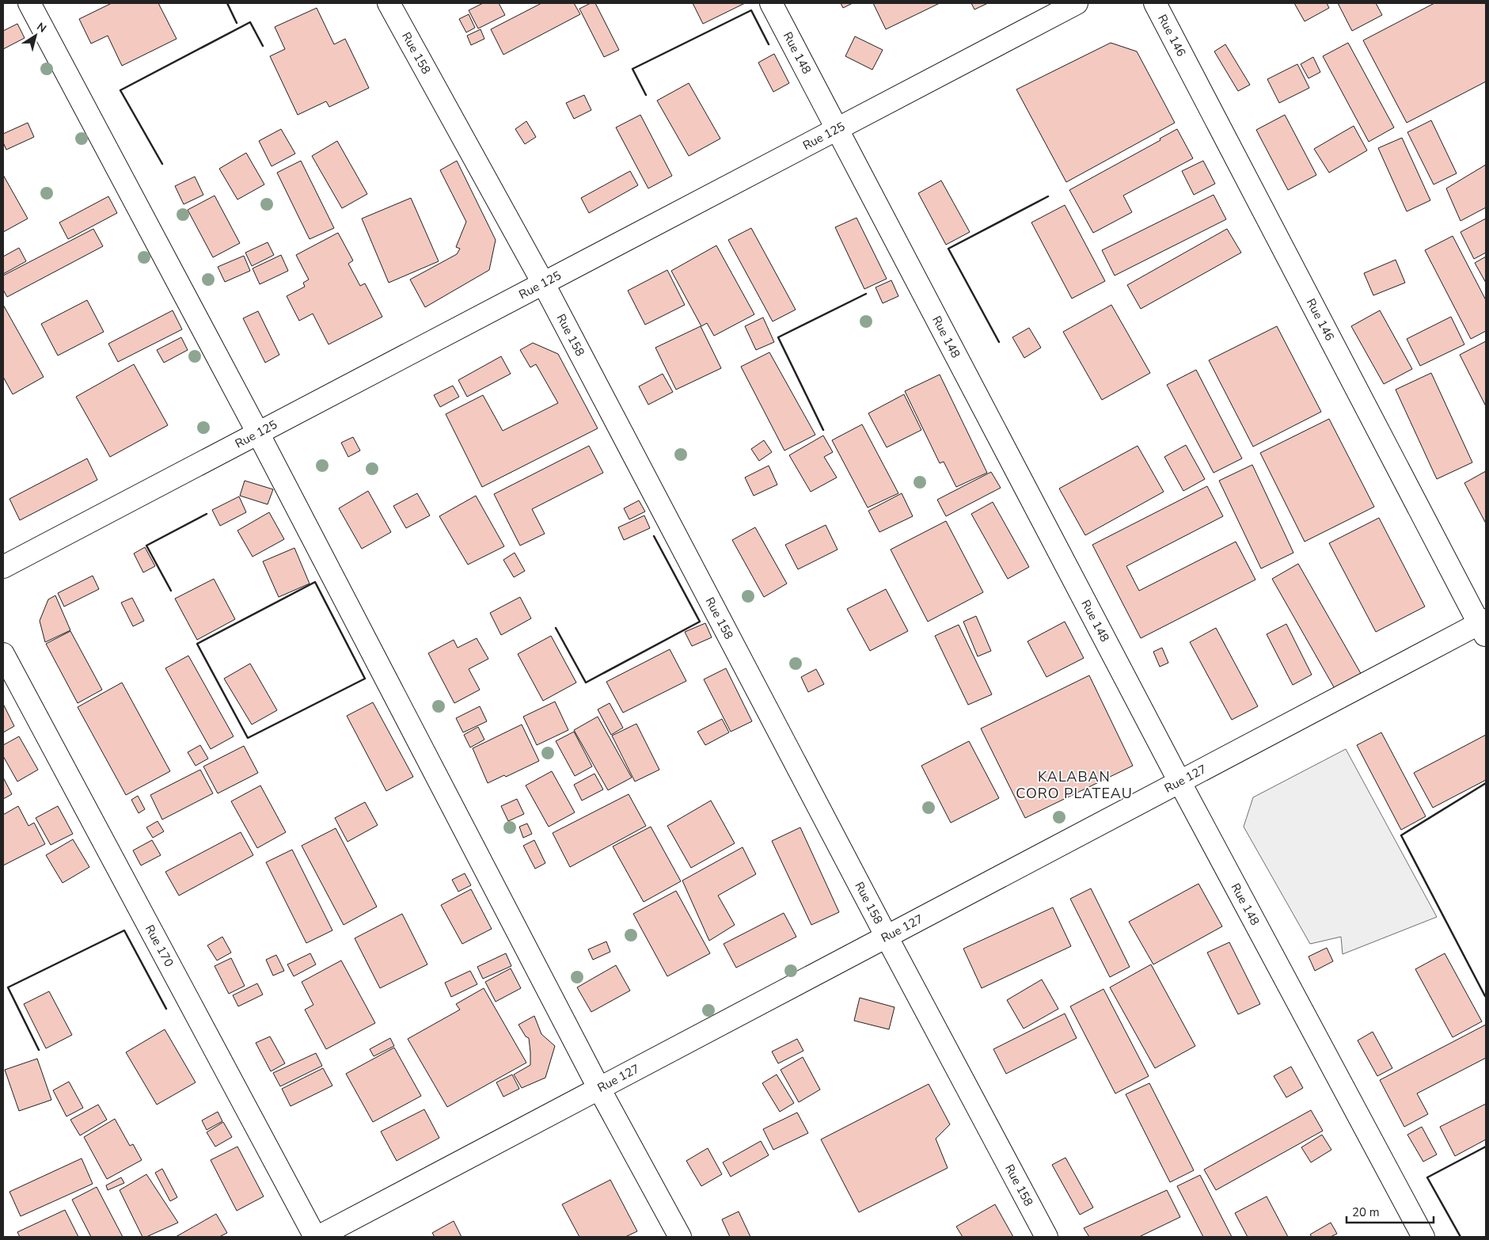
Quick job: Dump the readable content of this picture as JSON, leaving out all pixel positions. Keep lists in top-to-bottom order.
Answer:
{
  "streets": {
    "street": [
      "Rue 146",
      "Rue 148",
      "Rue 158",
      "Rue 125",
      "Rue 127",
      "Rue 170"
    ]
  },
  "crossings": [
    ["Rue 146", "Rue 127"],
    ["Rue 148", "Rue 125"],
    ["Rue 148", "Rue 127"],
    ["Rue 158", "Rue 125"],
    ["Rue 158", "Rue 127"],
    ["Rue 127", "Rue 170"]
  ],
  "districts": ["KALABAN CORO PLATEAU"],
  "scale_bar": "20 m",
  "north": "top right"
}
